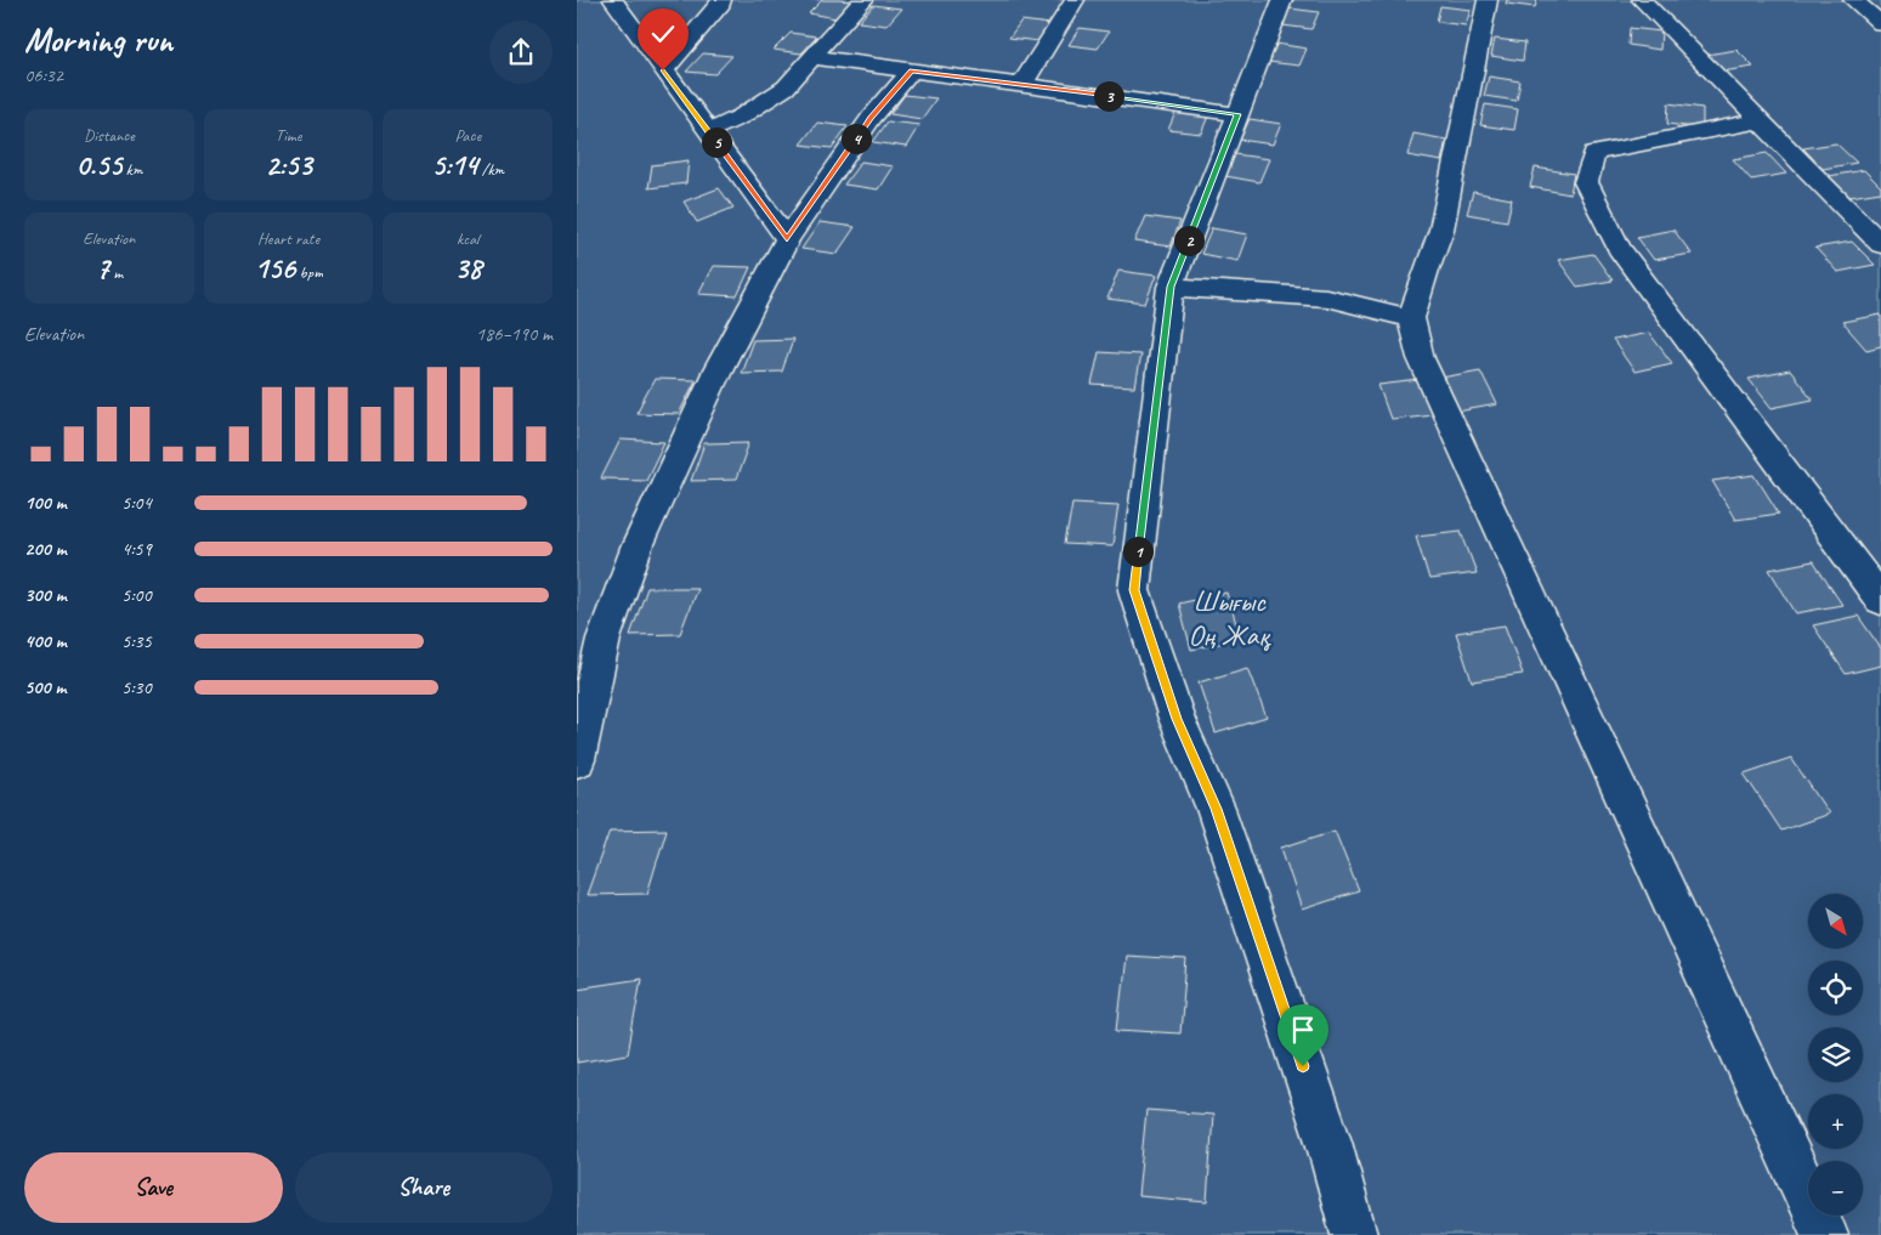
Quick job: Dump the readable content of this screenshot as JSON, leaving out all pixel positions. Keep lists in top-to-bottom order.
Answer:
{
  "parks": ["Шығыс Оң Жақ"],
  "north": "bottom right",
  "page": {
    "heading": ["Morning run", "06:32"],
    "pins": [
      "3",
      "4",
      "5",
      "2",
      "1"
    ],
    "stats": [
      ["Distance", "0.55 km"],
      ["Time", "2:53"],
      ["Pace", "5:14 /km"],
      ["Elevation", "7 m"],
      ["Heart rate", "156 bpm"],
      ["kcal", "38"]
    ],
    "chart": ["Elevation", "186–190 m"],
    "list": [
      {
        "name": "100 m",
        "note": "5:04"
      },
      {
        "name": "200 m",
        "note": "4:59"
      },
      {
        "name": "300 m",
        "note": "5:00"
      },
      {
        "name": "400 m",
        "note": "5:35"
      },
      {
        "name": "500 m",
        "note": "5:30"
      }
    ],
    "map_buttons": ["+", "−"],
    "buttons": ["Save", "Share"]
  }
}
